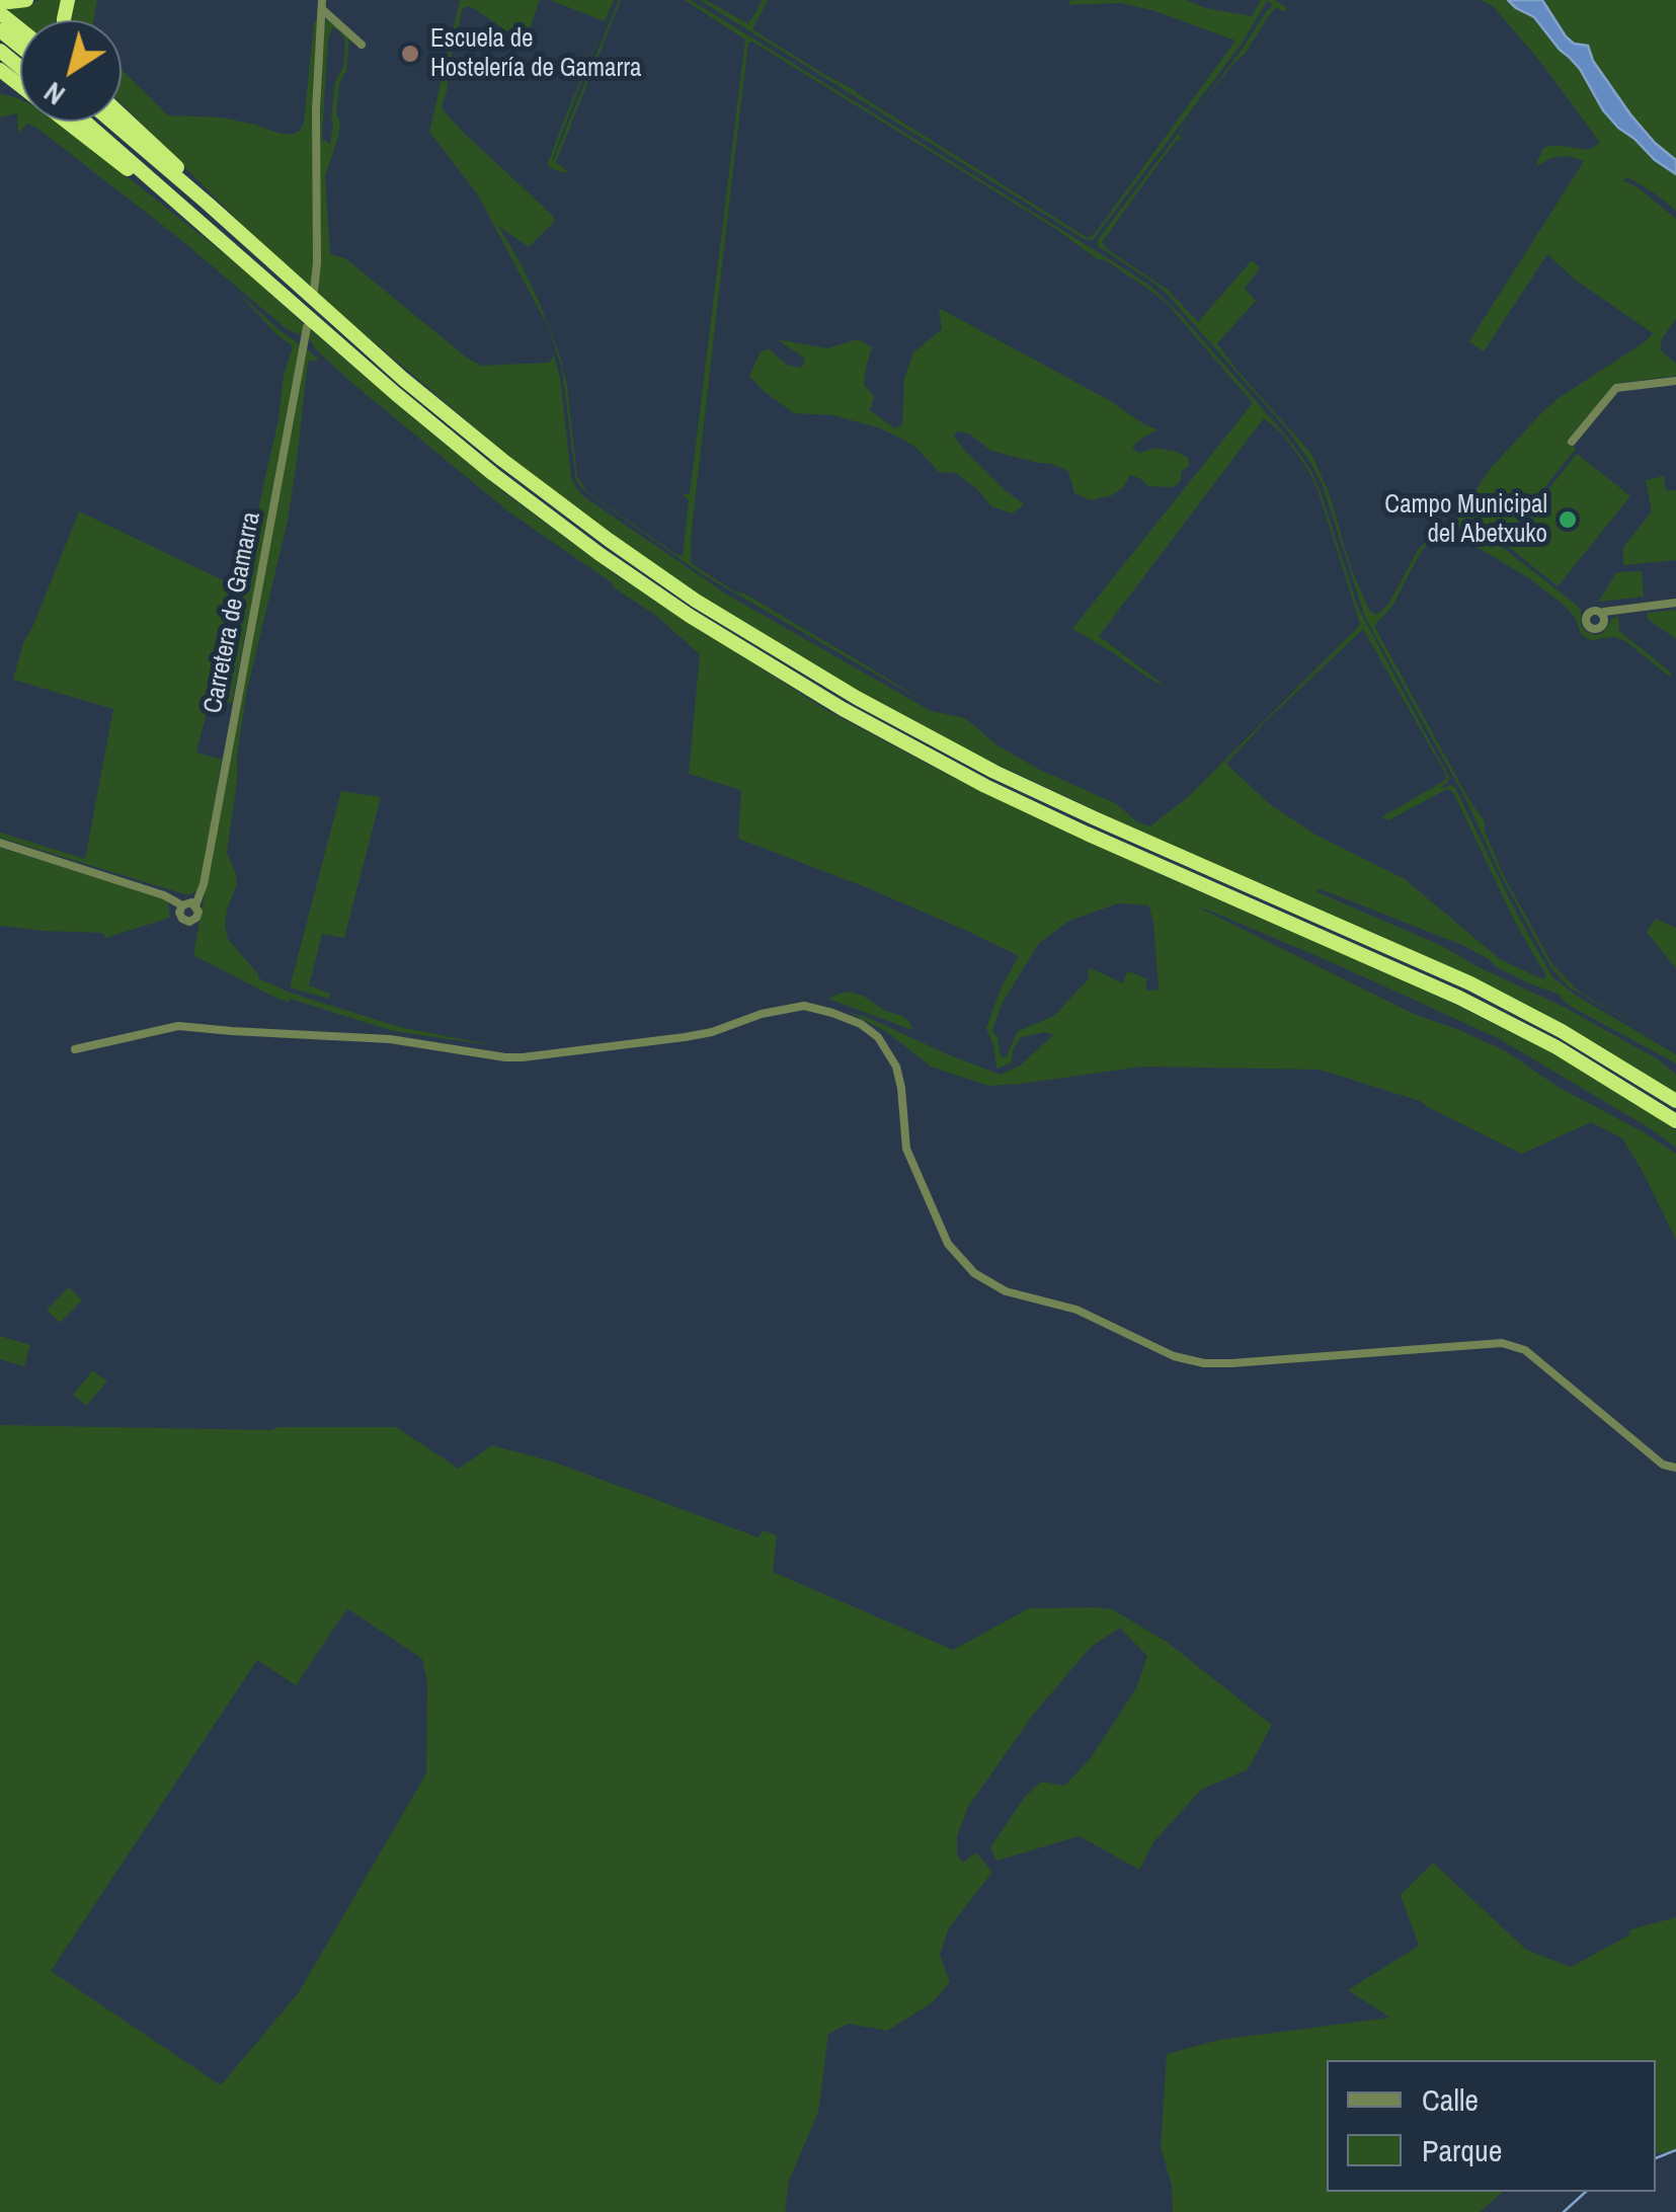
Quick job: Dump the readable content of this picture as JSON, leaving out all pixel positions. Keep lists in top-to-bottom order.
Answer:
{
  "streets": {
    "street": ["Carretera de Gamarra"]
  },
  "places": ["Escuela de Hostelería de Gamarra", "Campo Municipal del Abetxuko"],
  "legend": ["Calle", "Parque"],
  "north": "bottom left"
}
